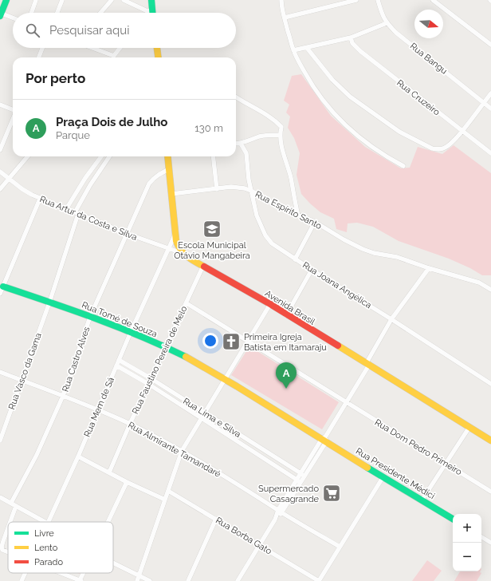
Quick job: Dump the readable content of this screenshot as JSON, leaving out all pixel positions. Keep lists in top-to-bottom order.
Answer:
{
  "streets": {
    "street": [
      "Rua Bangu",
      "Rua Cruzeiro",
      "Rua Espírito Santo",
      "Rua Artur da Costa e Silva",
      "Rua Joana Angélica",
      "Avenida Brasil",
      "Rua Tomé de Souza",
      "Rua Castro Alves",
      "Rua Faustino Pereira de Melo",
      "Rua Vasco da Gama",
      "Rua Mem de Sá",
      "Rua Lima e Silva",
      "Rua Dom Pedro Primeiro",
      "Rua Almirante Tamandaré",
      "Rua Presidente Médici",
      "Rua Borba Gato"
    ]
  },
  "crossings": [
    ["Rua Espírito Santo", "Rua Joana Angélica"],
    ["Rua Artur da Costa e Silva", "Avenida Brasil"],
    ["Rua Artur da Costa e Silva", "Rua Castro Alves"],
    ["Rua Artur da Costa e Silva", "Rua Vasco da Gama"],
    ["Rua Artur da Costa e Silva", "Rua Mem de Sá"],
    ["Avenida Brasil", "Rua Faustino Pereira de Melo"],
    ["Rua Tomé de Souza", "Rua Castro Alves"],
    ["Rua Tomé de Souza", "Rua Faustino Pereira de Melo"],
    ["Rua Tomé de Souza", "Rua Vasco da Gama"],
    ["Rua Tomé de Souza", "Rua Mem de Sá"],
    ["Rua Tomé de Souza", "Rua Presidente Médici"],
    ["Rua Castro Alves", "Rua Almirante Tamandaré"],
    ["Rua Faustino Pereira de Melo", "Rua Lima e Silva"],
    ["Rua Faustino Pereira de Melo", "Rua Dom Pedro Primeiro"],
    ["Rua Faustino Pereira de Melo", "Rua Almirante Tamandaré"],
    ["Rua Vasco da Gama", "Rua Almirante Tamandaré"],
    ["Rua Mem de Sá", "Rua Lima e Silva"],
    ["Rua Mem de Sá", "Rua Almirante Tamandaré"]
  ],
  "places": {
    "school or university": ["Escola Municipal Otávio Mangabeira"],
    "church": ["Primeira Igreja Batista em Itamaraju"],
    "supermarket": ["Supermercado Casagrande"]
  },
  "legend": ["Livre", "Lento", "Parado"],
  "north": "right",
  "page": {
    "search": "Pesquisar aqui",
    "heading": "Por perto",
    "list": [
      {
        "mark": "A",
        "name": "Praça Dois de Julho",
        "note": "Parque",
        "value": "130 m"
      }
    ],
    "pins": "A",
    "map_buttons": ["+", "−"]
  }
}
